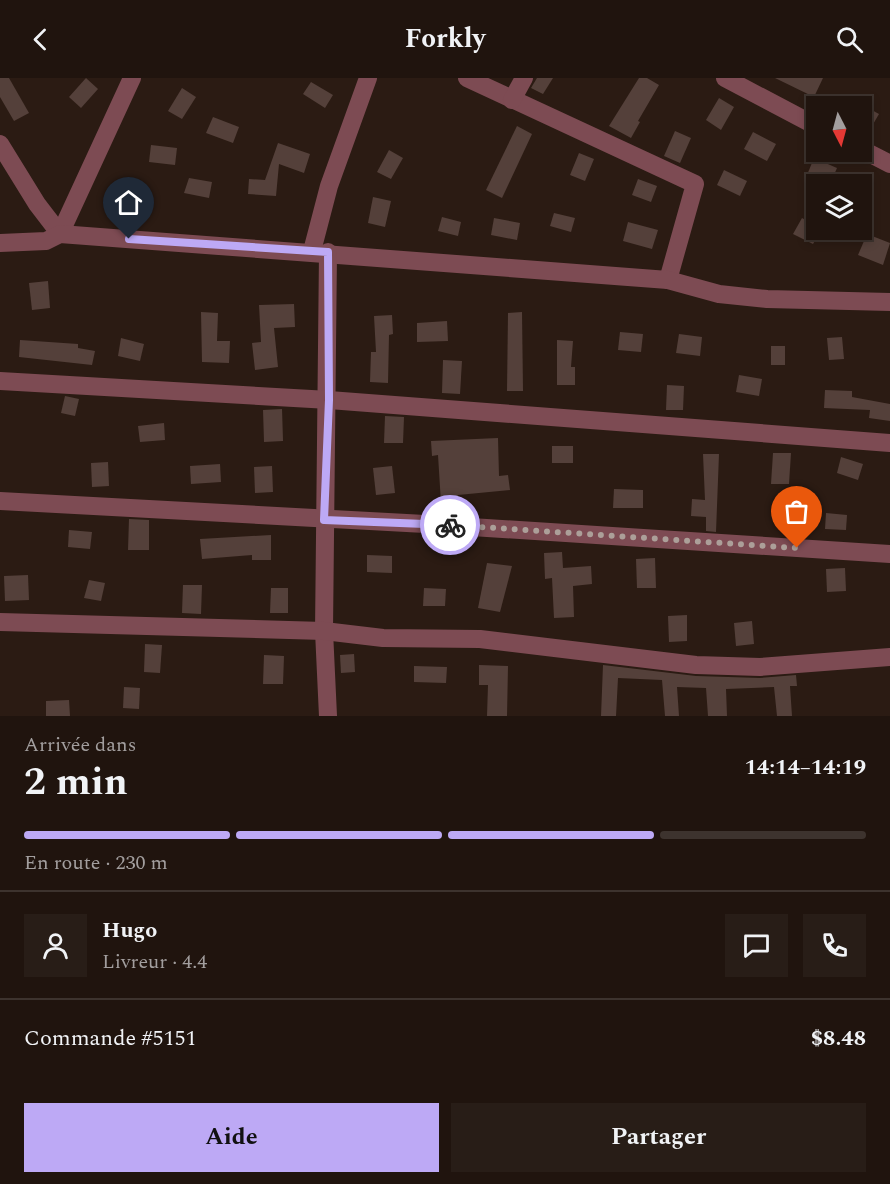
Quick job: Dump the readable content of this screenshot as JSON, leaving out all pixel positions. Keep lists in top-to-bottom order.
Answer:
{
  "north": "bottom",
  "page": {
    "header": "Forkly",
    "heading": ["2 min", "Arrivée dans", "14:14–14:19"],
    "panel": [
      "Hugo",
      "Livreur · 4.4",
      "Commande #5151",
      "$8.48"
    ],
    "bar": "En route · 230 m",
    "buttons": ["Aide", "Partager"]
  }
}
